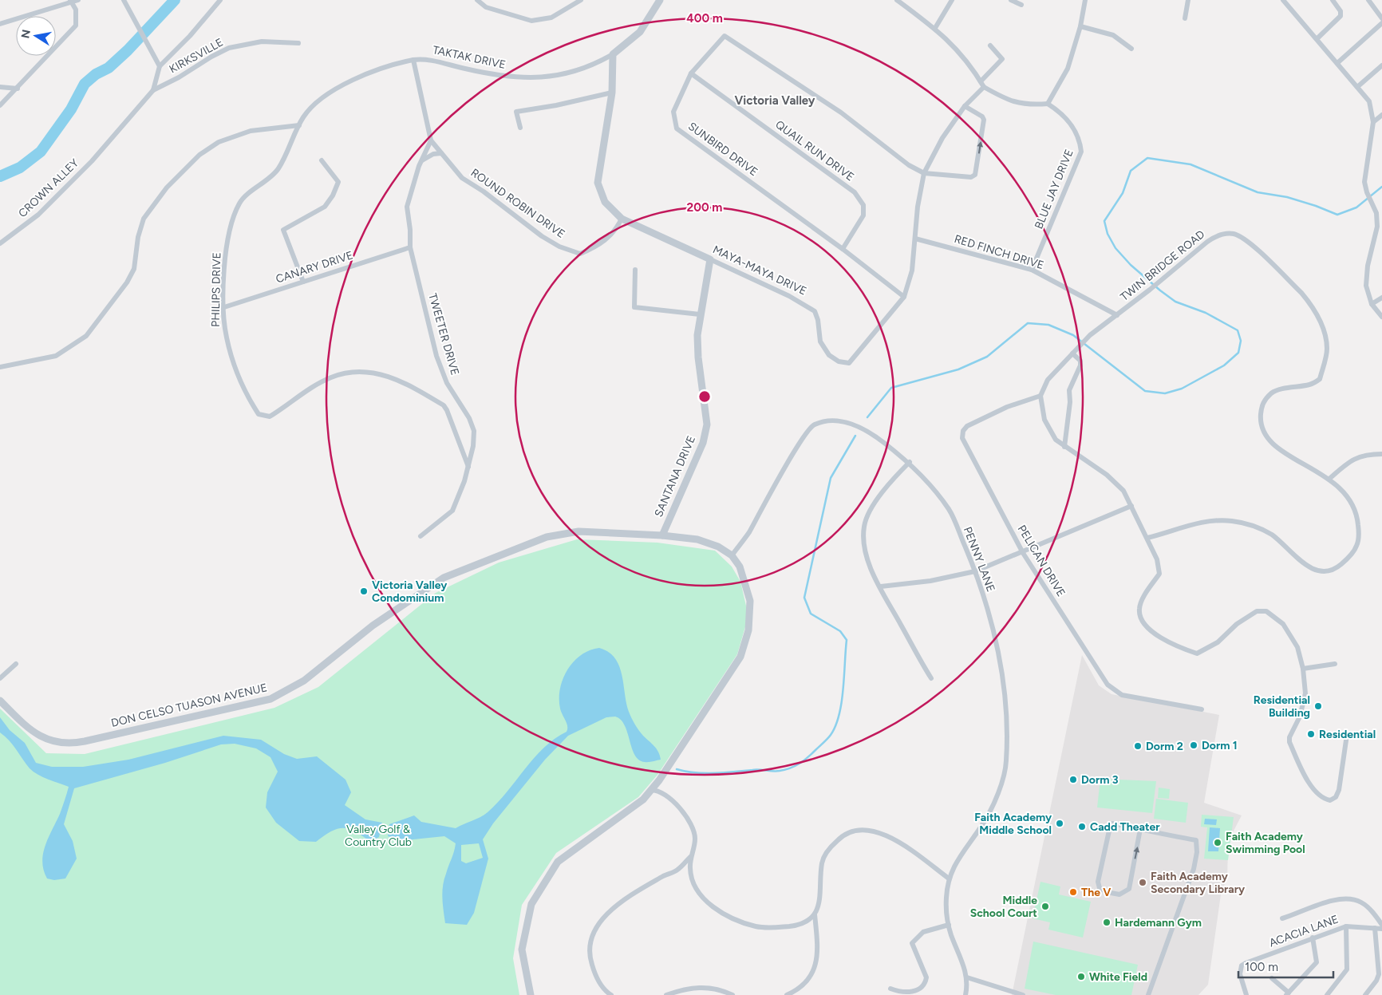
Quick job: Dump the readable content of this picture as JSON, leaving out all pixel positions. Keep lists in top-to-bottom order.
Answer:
{
  "streets": {
    "street": [
      "KIRKSVILLE",
      "TAKTAK DRIVE",
      "SUNBIRD DRIVE",
      "QUAIL RUN DRIVE",
      "CROWN ALLEY",
      "BLUE JAY DRIVE",
      "ROUND ROBIN DRIVE",
      "RED FINCH DRIVE",
      "TWIN BRIDGE ROAD",
      "CANARY DRIVE",
      "MAYA-MAYA DRIVE",
      "PHILIPS DRIVE",
      "TWEETER DRIVE",
      "SANTANA DRIVE",
      "PENNY LANE",
      "PELICAN DRIVE",
      "DON CELSO TUASON AVENUE",
      "ACACIA LANE"
    ]
  },
  "crossings": [
    ["KIRKSVILLE", "CROWN ALLEY"],
    ["TAKTAK DRIVE", "ROUND ROBIN DRIVE"],
    ["TAKTAK DRIVE", "PHILIPS DRIVE"],
    ["SUNBIRD DRIVE", "QUAIL RUN DRIVE"],
    ["SUNBIRD DRIVE", "MAYA-MAYA DRIVE"],
    ["BLUE JAY DRIVE", "RED FINCH DRIVE"],
    ["ROUND ROBIN DRIVE", "MAYA-MAYA DRIVE"],
    ["ROUND ROBIN DRIVE", "TWEETER DRIVE"],
    ["RED FINCH DRIVE", "TWIN BRIDGE ROAD"],
    ["RED FINCH DRIVE", "MAYA-MAYA DRIVE"],
    ["TWIN BRIDGE ROAD", "PELICAN DRIVE"],
    ["CANARY DRIVE", "PHILIPS DRIVE"],
    ["CANARY DRIVE", "TWEETER DRIVE"],
    ["MAYA-MAYA DRIVE", "SANTANA DRIVE"],
    ["PHILIPS DRIVE", "TWEETER DRIVE"],
    ["SANTANA DRIVE", "DON CELSO TUASON AVENUE"],
    ["PENNY LANE", "DON CELSO TUASON AVENUE"]
  ],
  "districts": ["Victoria Valley"],
  "parks": ["Valley Golf & Country Club"],
  "places": [
    "Victoria Valley Condominium",
    "Residential Building",
    "Residential",
    "Dorm 1",
    "Dorm 2",
    "Dorm 3",
    "Faith Academy Middle School",
    "Cadd Theater",
    "Faith Academy Swimming Pool",
    "Faith Academy Secondary Library",
    "The V",
    "Middle School Court",
    "Hardemann Gym",
    "White Field"
  ],
  "scale_bar": "100 m",
  "north": "left",
  "rings": ["400 m", "200 m"]
}
